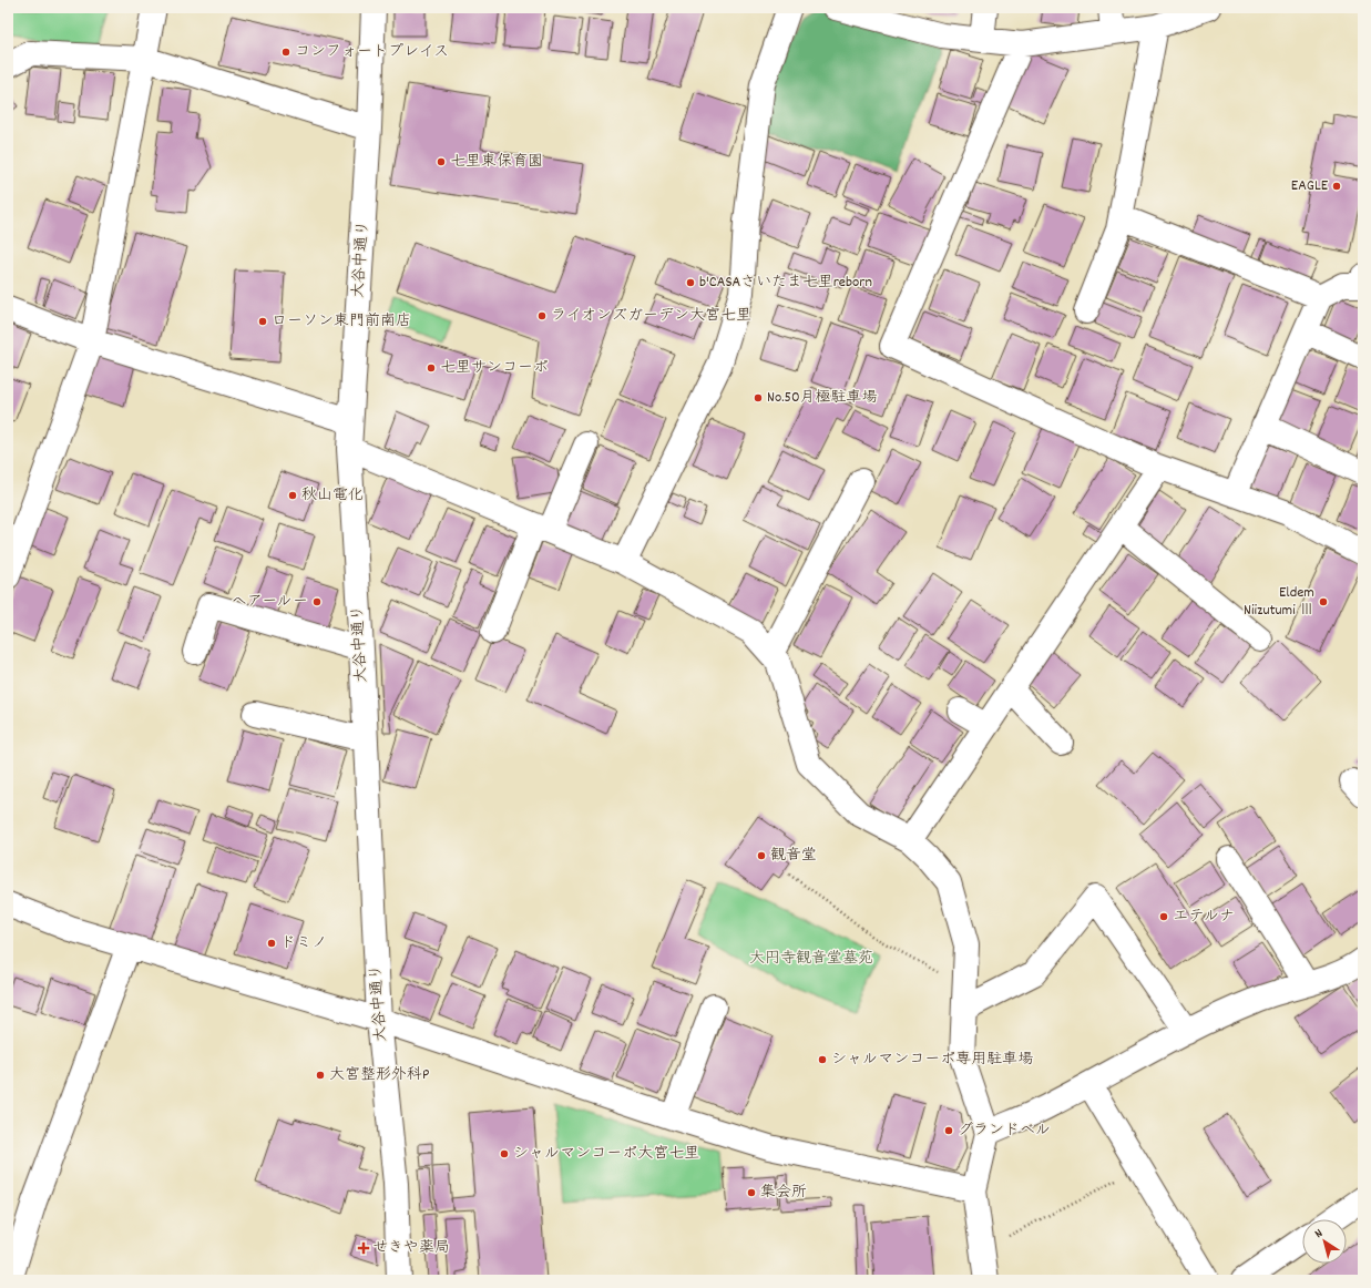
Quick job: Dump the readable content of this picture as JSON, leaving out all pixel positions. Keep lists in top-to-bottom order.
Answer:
{
  "streets": {
    "street": ["大谷中通り"]
  },
  "parks": ["大円寺観音堂墓苑"],
  "places": {
    "other": [
      "コンフォートプレイス",
      "七里東保育園",
      "EAGLE",
      "b'CASAさいたま七里reborn",
      "ライオンズガーデン大宮七里",
      "ローソン東門前南店",
      "七里サンコーポ",
      "No.50月極駐車場",
      "秋山電化",
      "ヘアールー",
      "Eldem Niizutumi Ⅲ",
      "観音堂",
      "エテルナ",
      "ドミノ",
      "シャルマンコーポ専用駐車場",
      "大宮整形外科P",
      "グランドベル",
      "シャルマンコーポ大宮七里",
      "集会所"
    ],
    "health": ["せきや薬局"]
  },
  "north": "top left"
}
